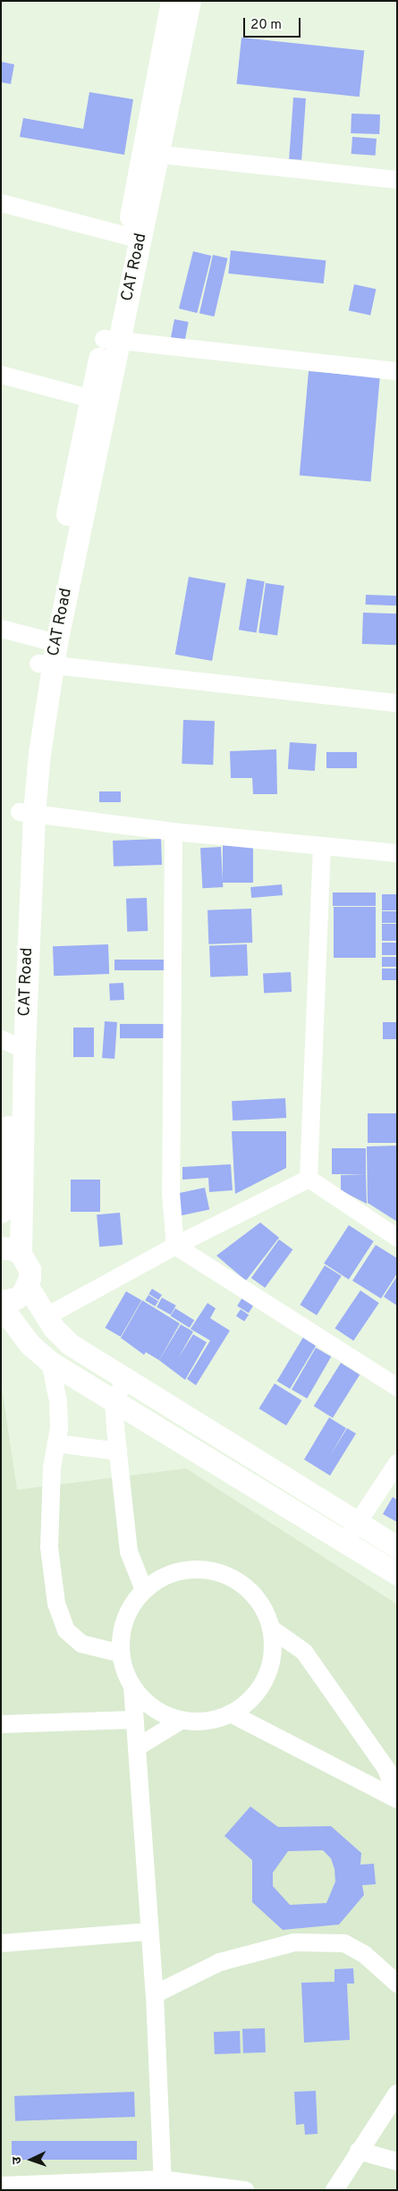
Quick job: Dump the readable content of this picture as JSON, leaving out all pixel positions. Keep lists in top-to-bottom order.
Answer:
{
  "streets": {
    "street": ["CAT Road"]
  },
  "scale_bar": "20 m",
  "north": "left"
}
